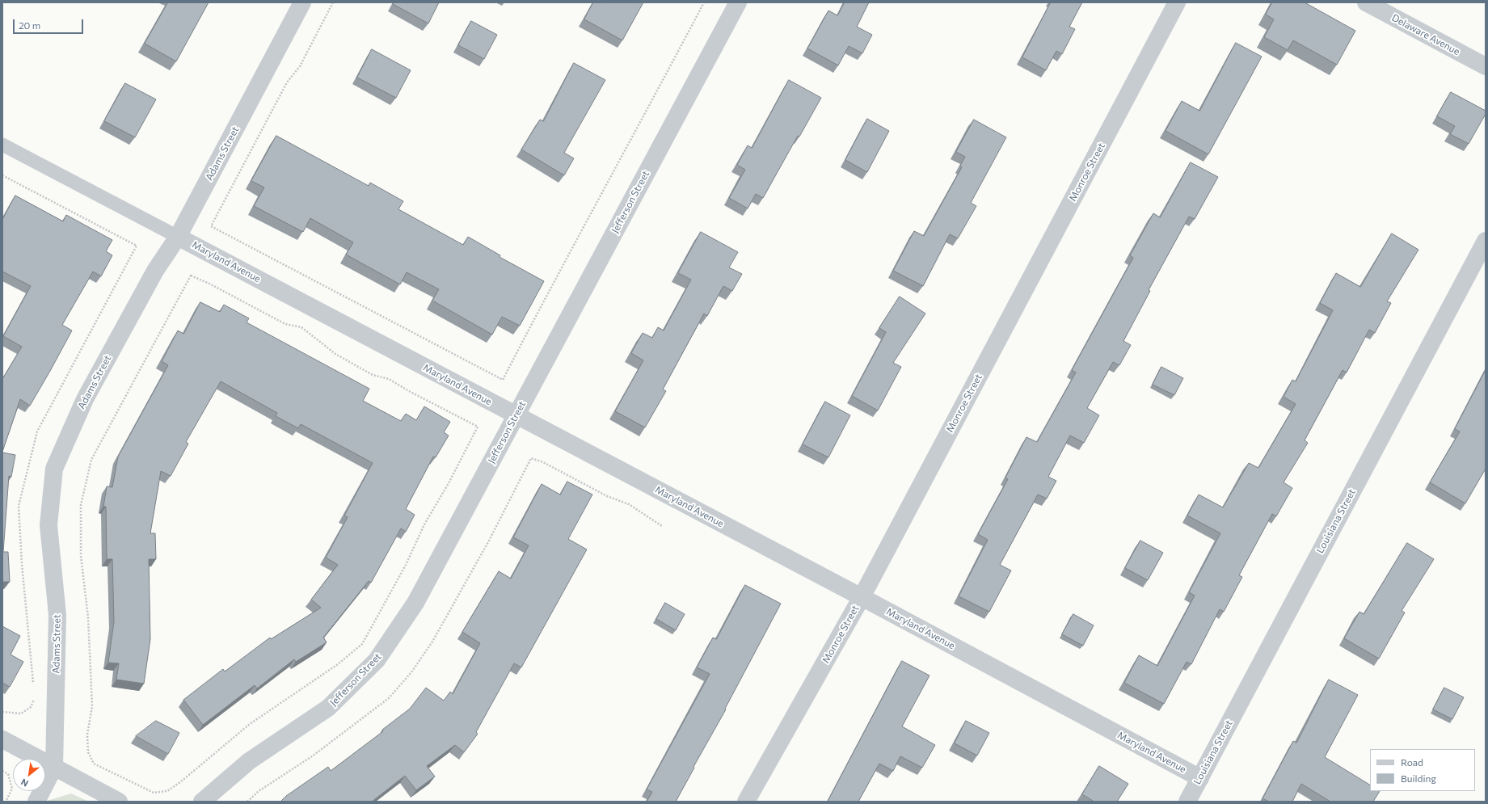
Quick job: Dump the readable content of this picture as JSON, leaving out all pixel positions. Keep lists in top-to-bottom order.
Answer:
{
  "streets": {
    "street": [
      "Delaware Avenue",
      "Adams Street",
      "Monroe Street",
      "Jefferson Street",
      "Maryland Avenue",
      "Louisiana Street"
    ]
  },
  "crossings": [
    ["Adams Street", "Maryland Avenue"],
    ["Monroe Street", "Maryland Avenue"],
    ["Jefferson Street", "Maryland Avenue"],
    ["Maryland Avenue", "Louisiana Street"]
  ],
  "legend": ["Road", "Building"],
  "scale_bar": "20 m",
  "north": "bottom left"
}
